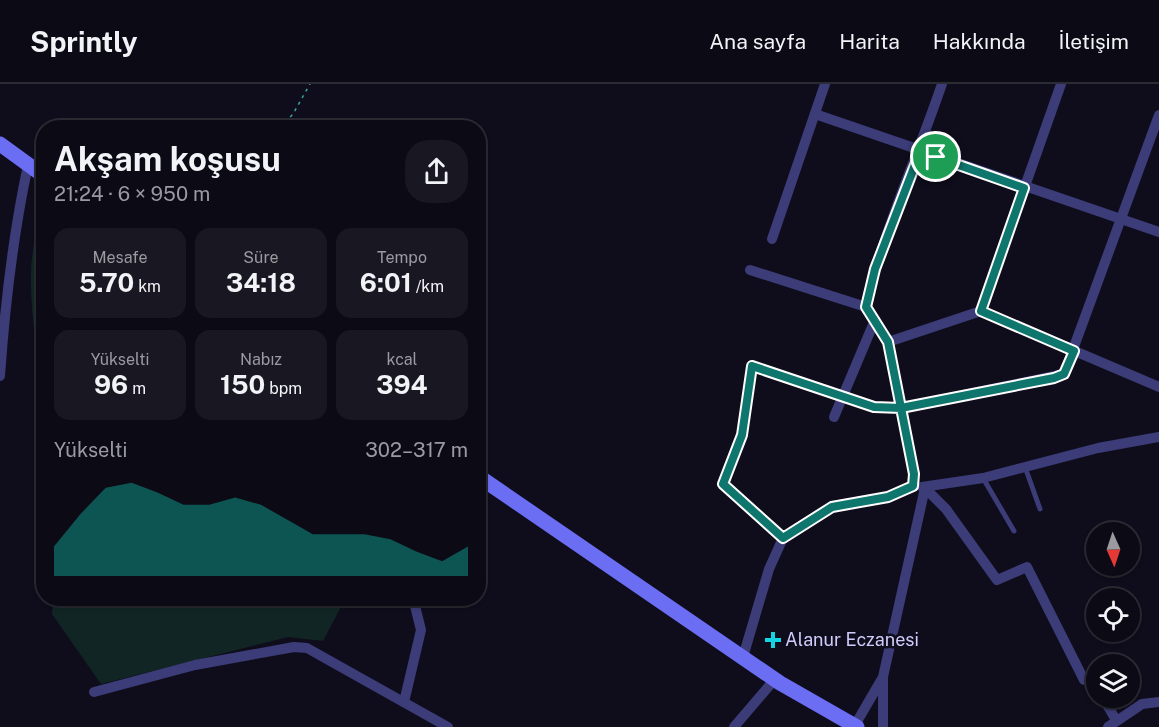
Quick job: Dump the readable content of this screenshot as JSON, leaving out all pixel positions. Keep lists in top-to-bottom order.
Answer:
{
  "places": {
    "health": ["Alanur Eczanesi"]
  },
  "north": "bottom",
  "page": {
    "header": "Sprintly",
    "nav": [
      "Ana sayfa",
      "Harita",
      "Hakkında",
      "İletişim"
    ],
    "heading": ["Akşam koşusu", "21:24 · 6 × 950 m"],
    "stats": [
      ["Mesafe", "5.70 km"],
      ["Süre", "34:18"],
      ["Tempo", "6:01 /km"],
      ["Yükselti", "96 m"],
      ["Nabız", "150 bpm"],
      ["kcal", "394"]
    ],
    "chart": ["Yükselti", "302–317 m"]
  }
}
